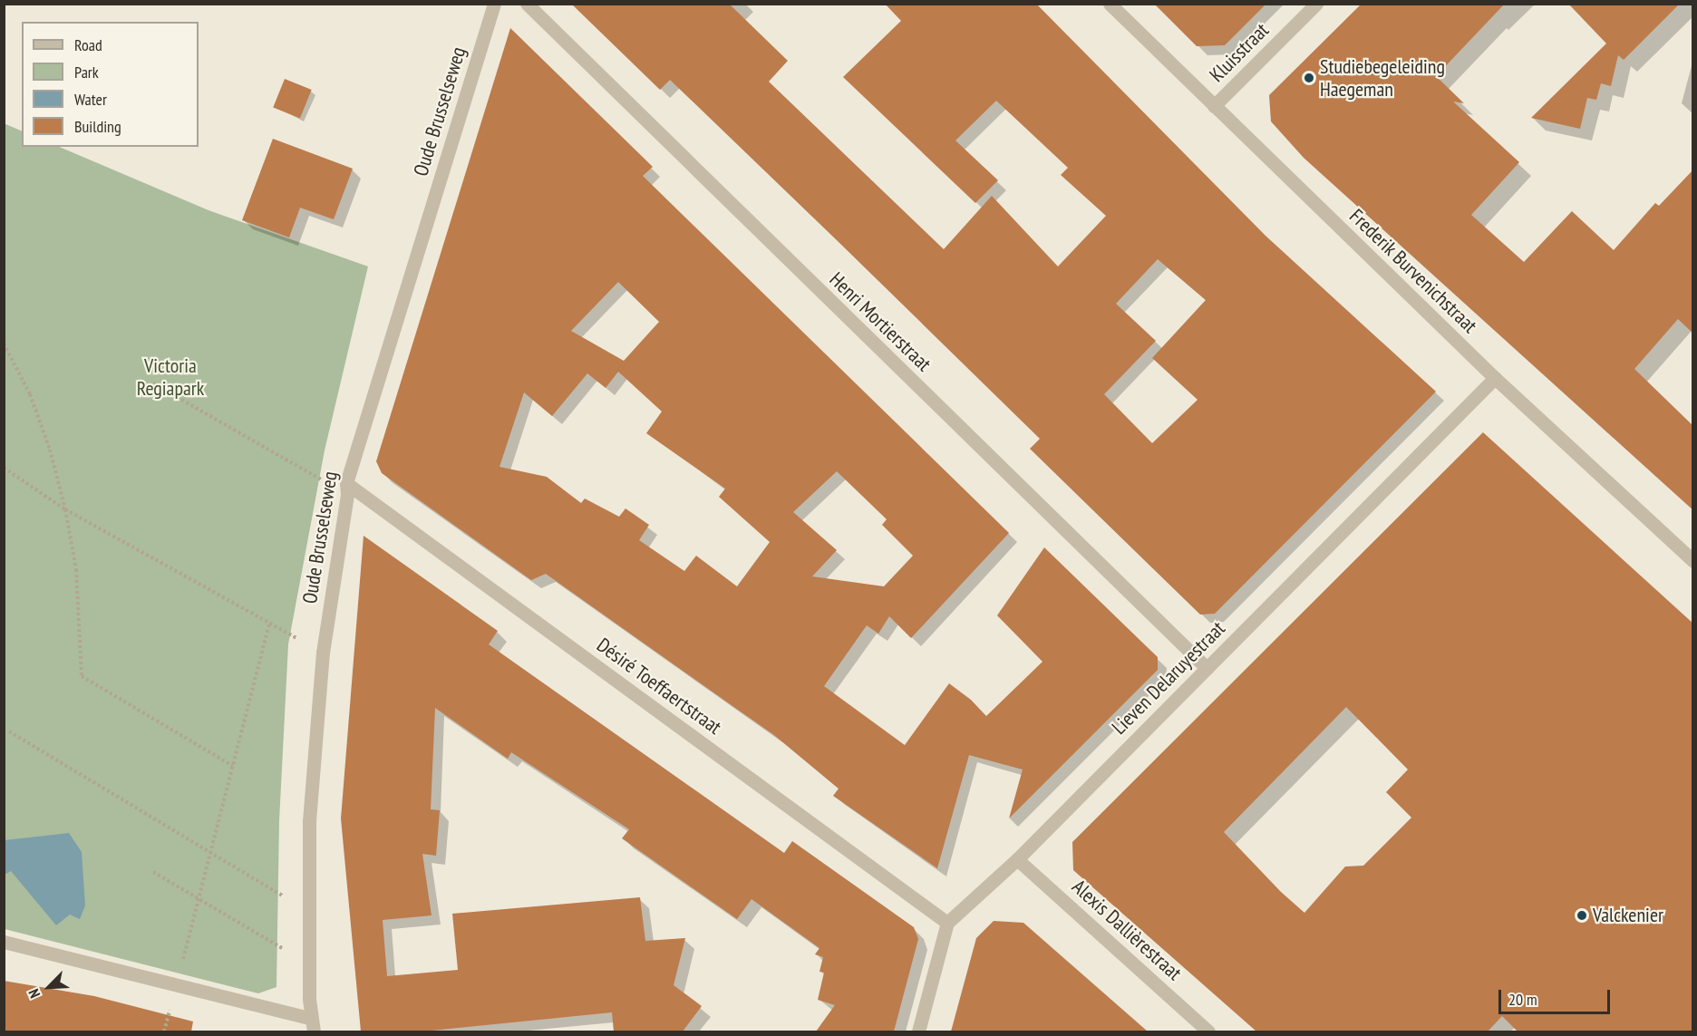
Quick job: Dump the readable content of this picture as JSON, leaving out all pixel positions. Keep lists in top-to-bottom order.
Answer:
{
  "streets": {
    "street": [
      "Kluisstraat",
      "Oude Brusselseweg",
      "Frederik Burvenichstraat",
      "Henri Mortierstraat",
      "Lieven Delaruyestraat",
      "Désiré Toeffaertstraat",
      "Alexis Dallièrestraat"
    ]
  },
  "crossings": [
    ["Kluisstraat", "Frederik Burvenichstraat"],
    ["Oude Brusselseweg", "Désiré Toeffaertstraat"],
    ["Frederik Burvenichstraat", "Lieven Delaruyestraat"],
    ["Henri Mortierstraat", "Lieven Delaruyestraat"],
    ["Lieven Delaruyestraat", "Désiré Toeffaertstraat"],
    ["Lieven Delaruyestraat", "Alexis Dallièrestraat"]
  ],
  "parks": ["Victoria Regiapark"],
  "places": ["Studiebegeleiding Haegeman", "Valckenier"],
  "legend": [
    "Road",
    "Park",
    "Water",
    "Building"
  ],
  "scale_bar": "20 m",
  "north": "bottom left"
}
